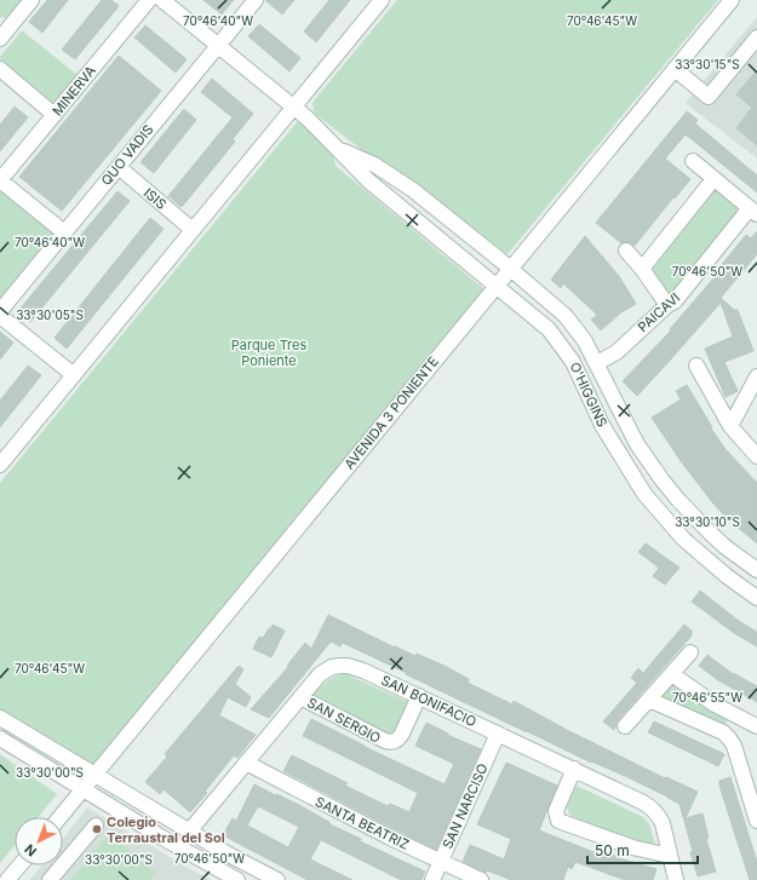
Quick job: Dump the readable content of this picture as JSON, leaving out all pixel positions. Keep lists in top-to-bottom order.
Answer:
{
  "streets": {
    "street": [
      "MINERVA",
      "QUO VADIS",
      "ISIS",
      "PAICAVI",
      "O'HIGGINS",
      "AVENIDA 3 PONIENTE",
      "SAN BONIFACIO",
      "SAN SERGIO",
      "SAN NARCISO",
      "SANTA BEATRIZ"
    ]
  },
  "crossings": [
    ["QUO VADIS", "ISIS"],
    ["QUO VADIS", "O'HIGGINS"],
    ["PAICAVI", "O'HIGGINS"],
    ["O'HIGGINS", "AVENIDA 3 PONIENTE"],
    ["SAN BONIFACIO", "SAN SERGIO"],
    ["SAN BONIFACIO", "SAN NARCISO"],
    ["SAN BONIFACIO", "SANTA BEATRIZ"],
    ["SAN NARCISO", "SANTA BEATRIZ"]
  ],
  "parks": ["Parque Tres Poniente"],
  "places": ["Colegio Terraustral del Sol"],
  "scale_bar": "50 m",
  "north": "bottom left",
  "coordinates": [
    "70°46'45\"W",
    "70°46'40\"W",
    "33°30'15\"S",
    "70°46'50\"W",
    "33°30'05\"S",
    "33°30'10\"S",
    "70°46'55\"W",
    "33°30'00\"S"
  ]
}
